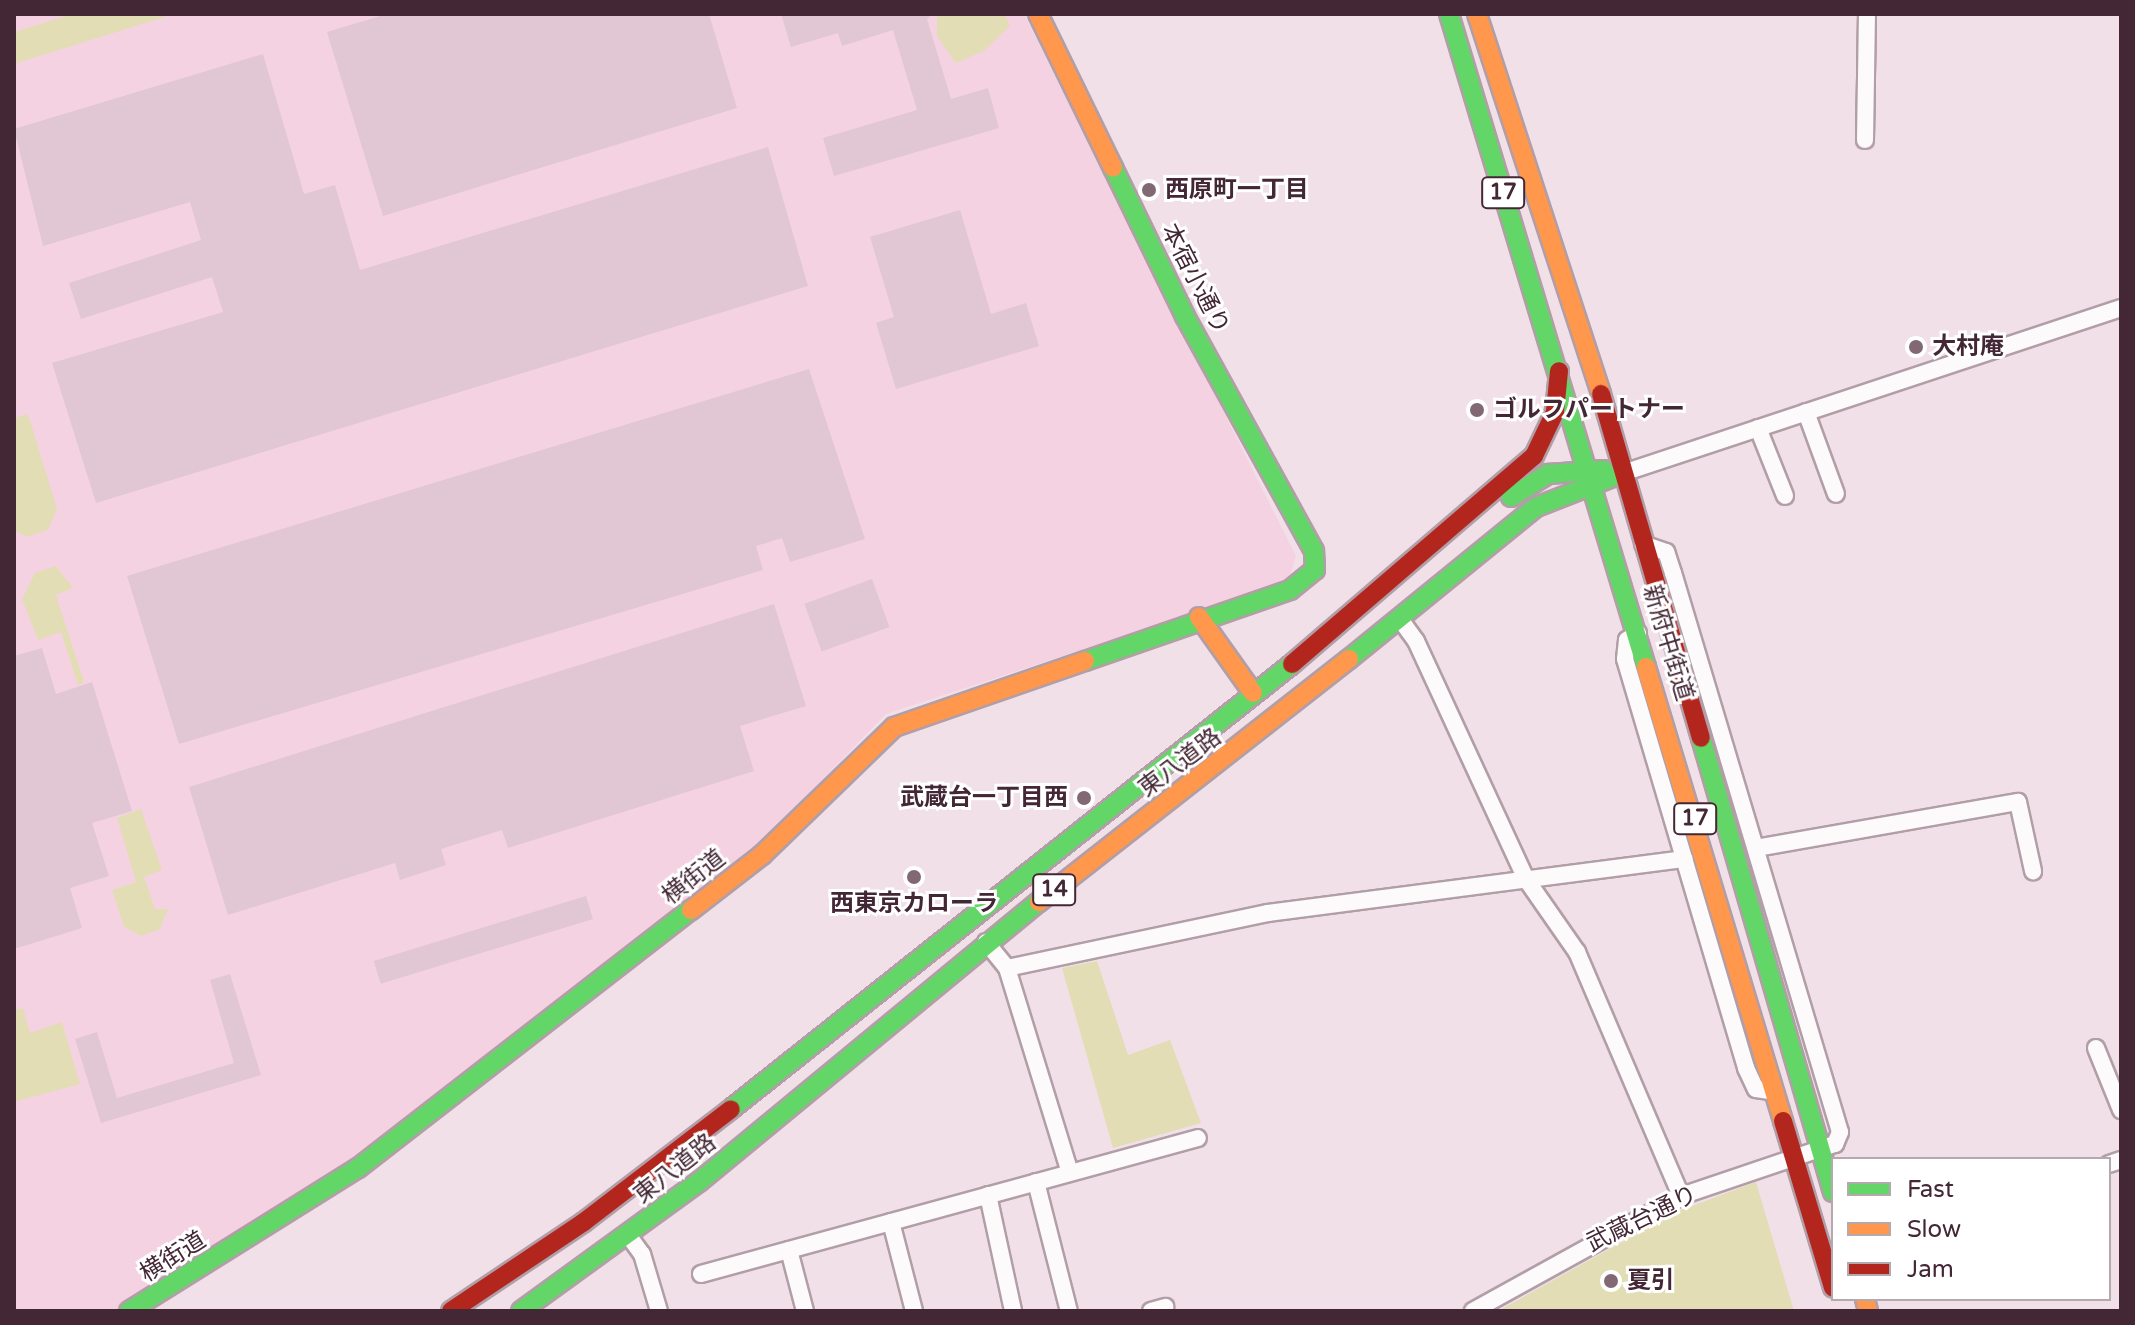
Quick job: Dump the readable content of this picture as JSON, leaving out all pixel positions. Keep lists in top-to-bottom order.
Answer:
{
  "streets": {
    "main road": [
      "17",
      "本宿小通り",
      "新府中街道",
      "東八道路",
      "横街道",
      "14"
    ],
    "street": ["武蔵台通り"]
  },
  "crossings": [
    ["本宿小通り", "横街道"],
    ["新府中街道", "東八道路"],
    ["新府中街道", "武蔵台通り"]
  ],
  "places": [
    "西原町一丁目",
    "大村庵",
    "ゴルフパートナー",
    "武蔵台一丁目西",
    "西東京カローラ",
    "夏引"
  ],
  "legend": ["Fast", "Slow", "Jam"]
}
